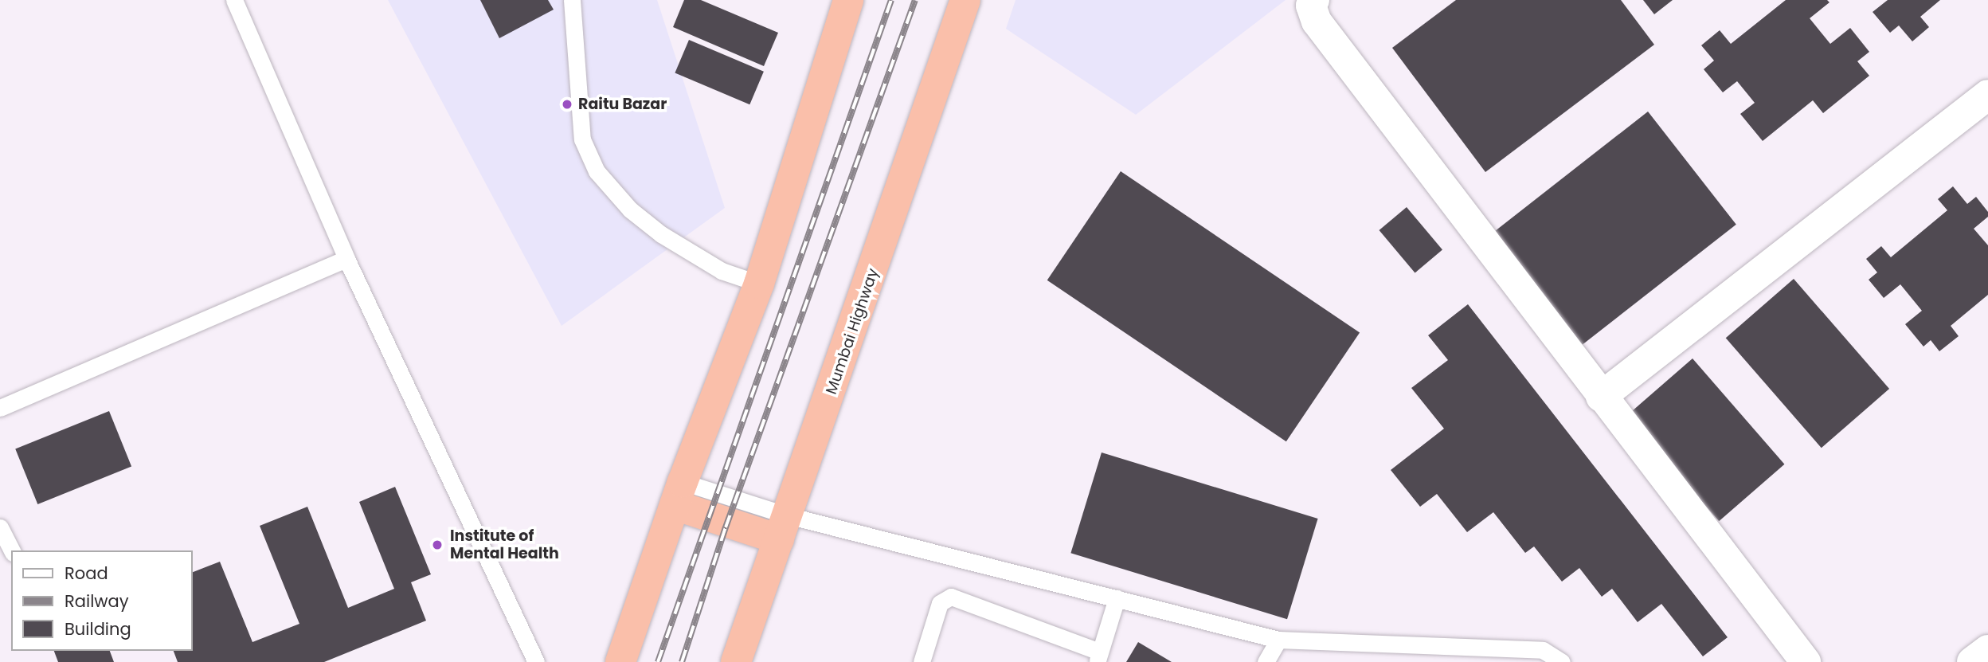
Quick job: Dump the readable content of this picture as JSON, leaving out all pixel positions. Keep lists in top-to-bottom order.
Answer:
{
  "streets": {
    "highway": ["Mumbai Highway"]
  },
  "places": ["Raitu Bazar", "Institute of Mental Health"],
  "legend": ["Road", "Railway", "Building"]
}
